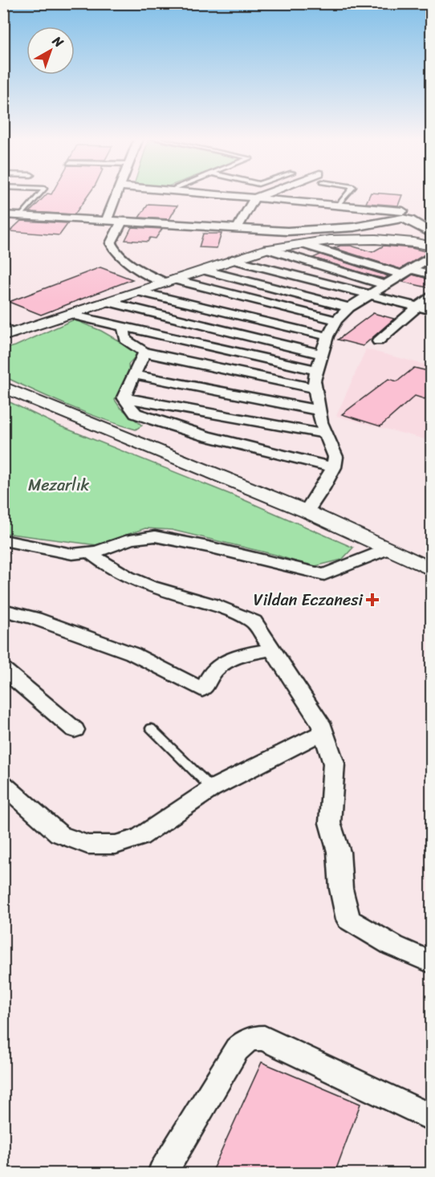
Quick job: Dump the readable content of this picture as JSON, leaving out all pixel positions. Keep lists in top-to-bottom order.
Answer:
{
  "parks": ["Mezarlık"],
  "places": {
    "health": ["Vildan Eczanesi"]
  },
  "north": "top right"
}
